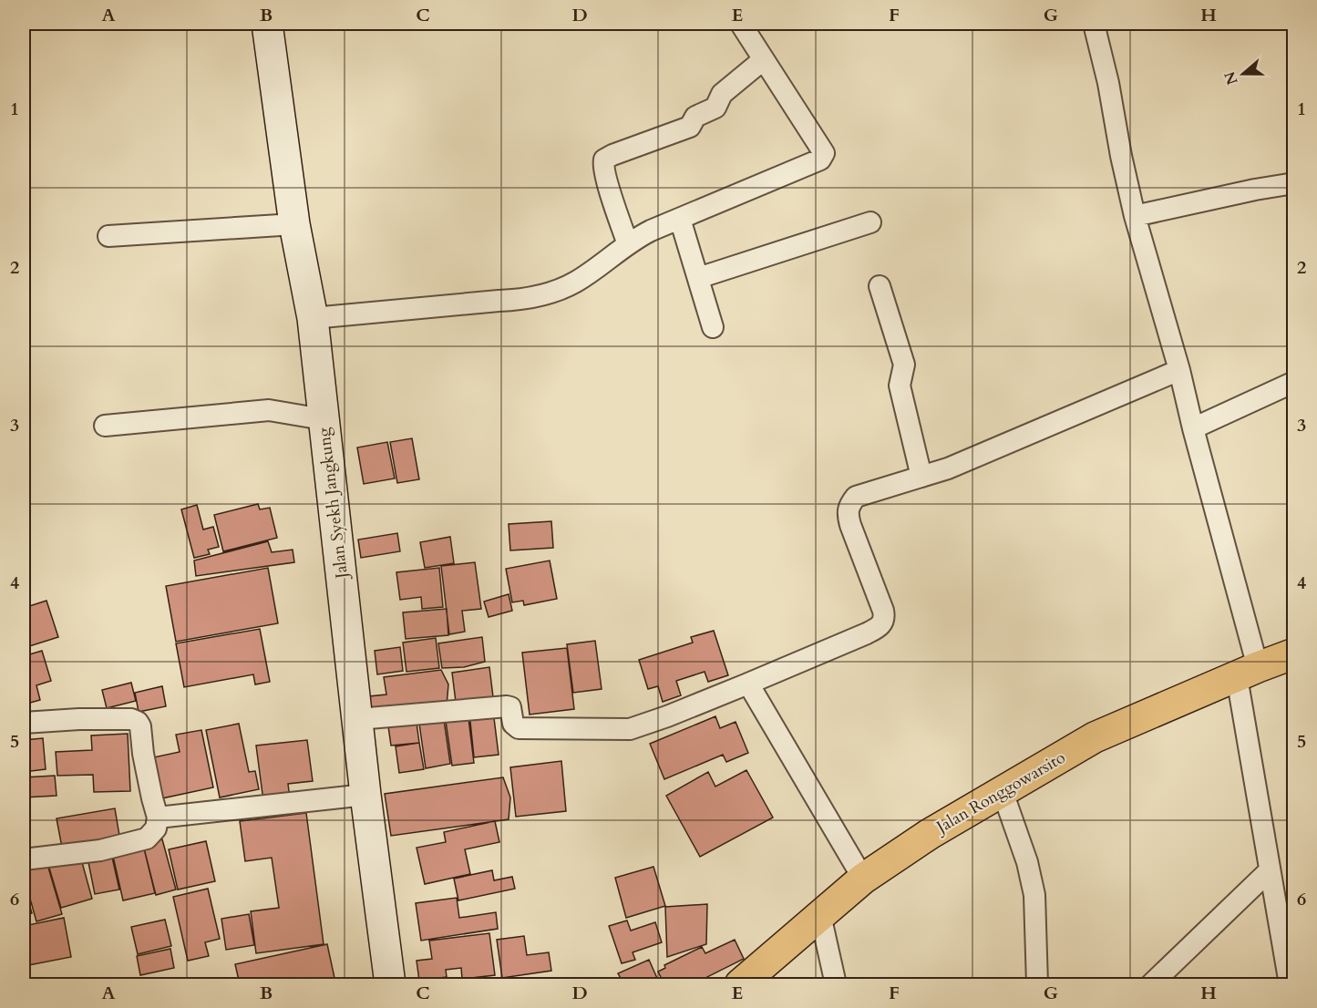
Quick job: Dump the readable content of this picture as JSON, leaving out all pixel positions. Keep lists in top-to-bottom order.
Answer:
{
  "streets": {
    "main road": ["Jalan Syekh Jangkung", "Jalan Ronggowarsito"]
  },
  "north": "left",
  "grid": {
    "columns": [
      "A",
      "B",
      "C",
      "D",
      "E",
      "F",
      "G",
      "H"
    ],
    "rows": [
      "1",
      "2",
      "3",
      "4",
      "5",
      "6"
    ]
  }
}
